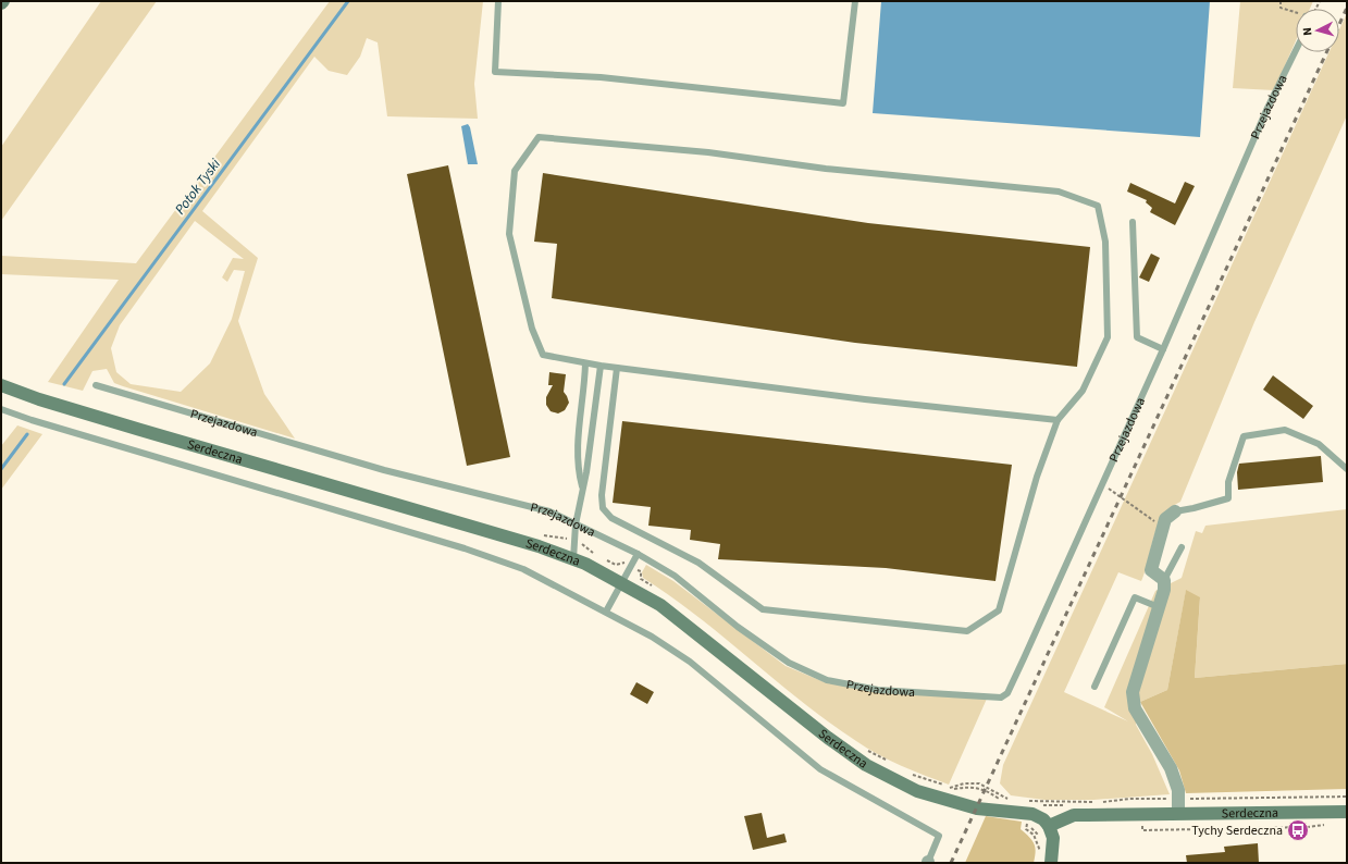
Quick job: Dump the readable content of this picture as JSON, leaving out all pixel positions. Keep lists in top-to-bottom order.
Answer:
{
  "streets": {
    "street": ["Serdeczna"],
    "lane": ["Przejazdowa"]
  },
  "water": ["Potok Tyski"],
  "places": {
    "bus stop": ["Tychy Serdeczna"]
  },
  "north": "left"
}
